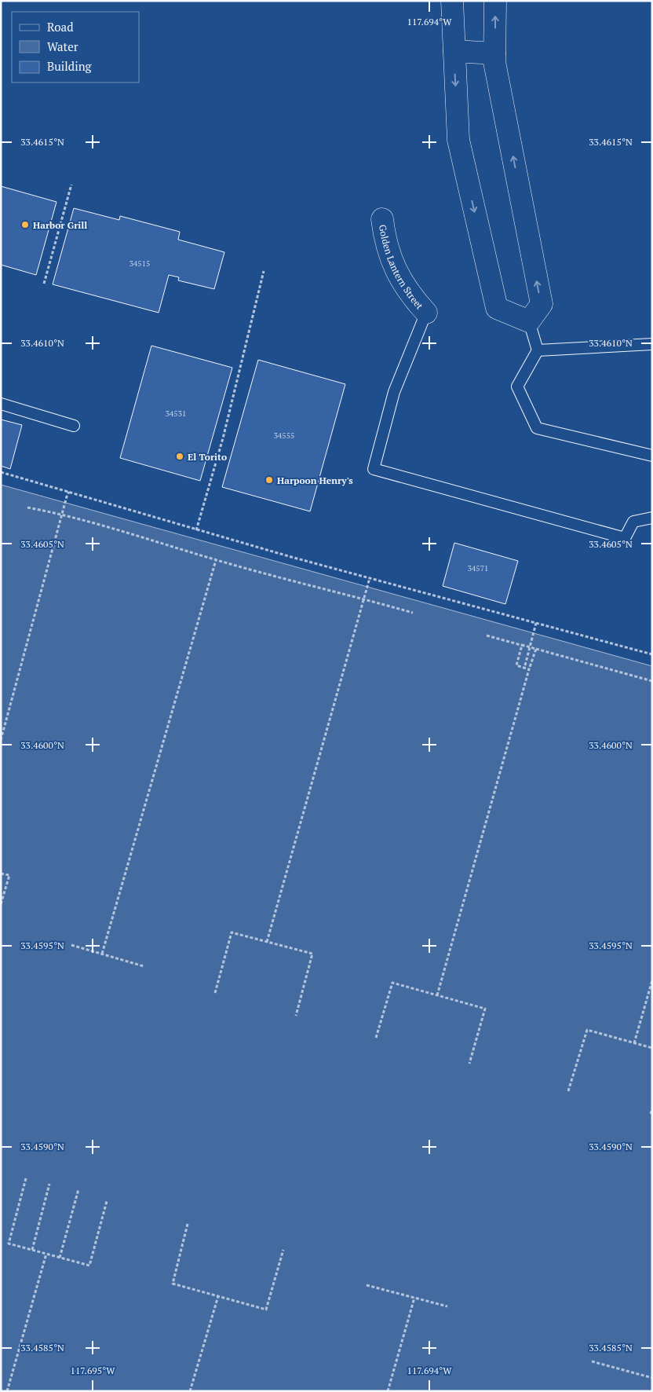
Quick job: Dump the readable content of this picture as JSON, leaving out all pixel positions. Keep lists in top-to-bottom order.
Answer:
{
  "streets": {
    "street": ["Golden Lantern Street"]
  },
  "places": ["Harbor Grill", "El Torito", "Harpoon Henry's"],
  "house_numbers": [
    "34515",
    "34531",
    "34555",
    "34571"
  ],
  "legend": ["Road", "Water", "Building"],
  "coordinates": [
    "117.694°W",
    "33.4615°N",
    "33.4610°N",
    "33.4605°N",
    "33.4600°N",
    "33.4595°N",
    "33.4590°N",
    "33.4585°N",
    "117.695°W"
  ]
}
